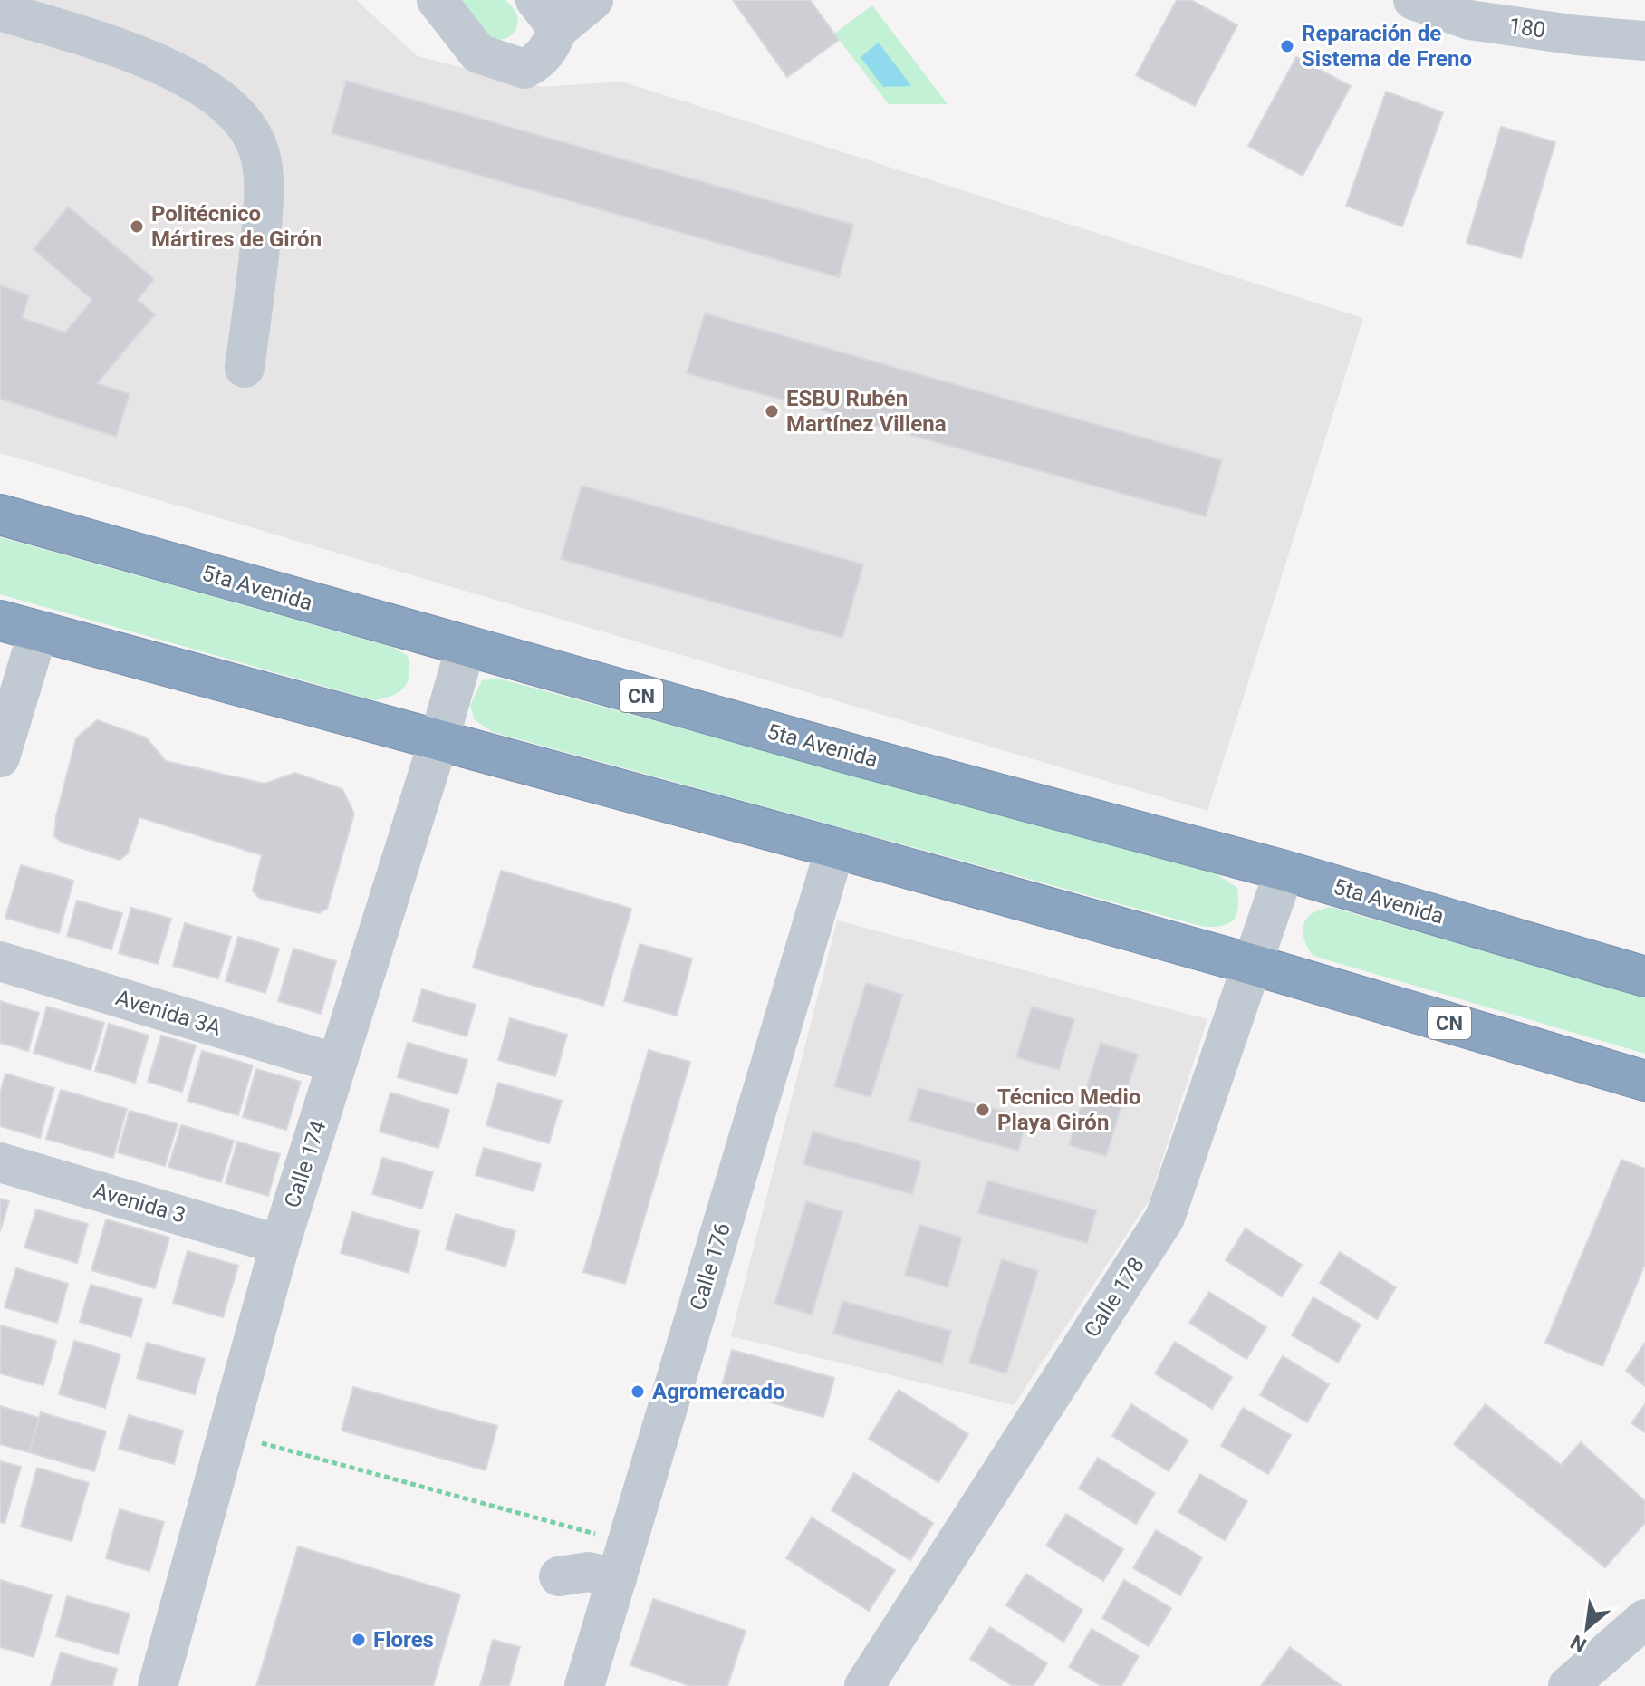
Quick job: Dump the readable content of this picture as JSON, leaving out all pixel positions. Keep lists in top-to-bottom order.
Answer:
{
  "streets": {
    "highway": ["5ta Avenida", "CN"],
    "street": [
      "180",
      "Avenida 3A",
      "Calle 174",
      "Avenida 3",
      "Calle 176",
      "Calle 178"
    ]
  },
  "crossings": [
    ["5ta Avenida", "Calle 174"],
    ["5ta Avenida", "Calle 178"],
    ["CN", "Calle 174"],
    ["CN", "Calle 176"],
    ["CN", "Calle 178"],
    ["Avenida 3A", "Calle 174"],
    ["Calle 174", "Avenida 3"]
  ],
  "places": [
    "Reparación de Sistema de Freno",
    "Politécnico Mártires de Girón",
    "ESBU Rubén Martínez Villena",
    "Técnico Medio Playa Girón",
    "Agromercado",
    "Flores"
  ],
  "north": "bottom left"
}
